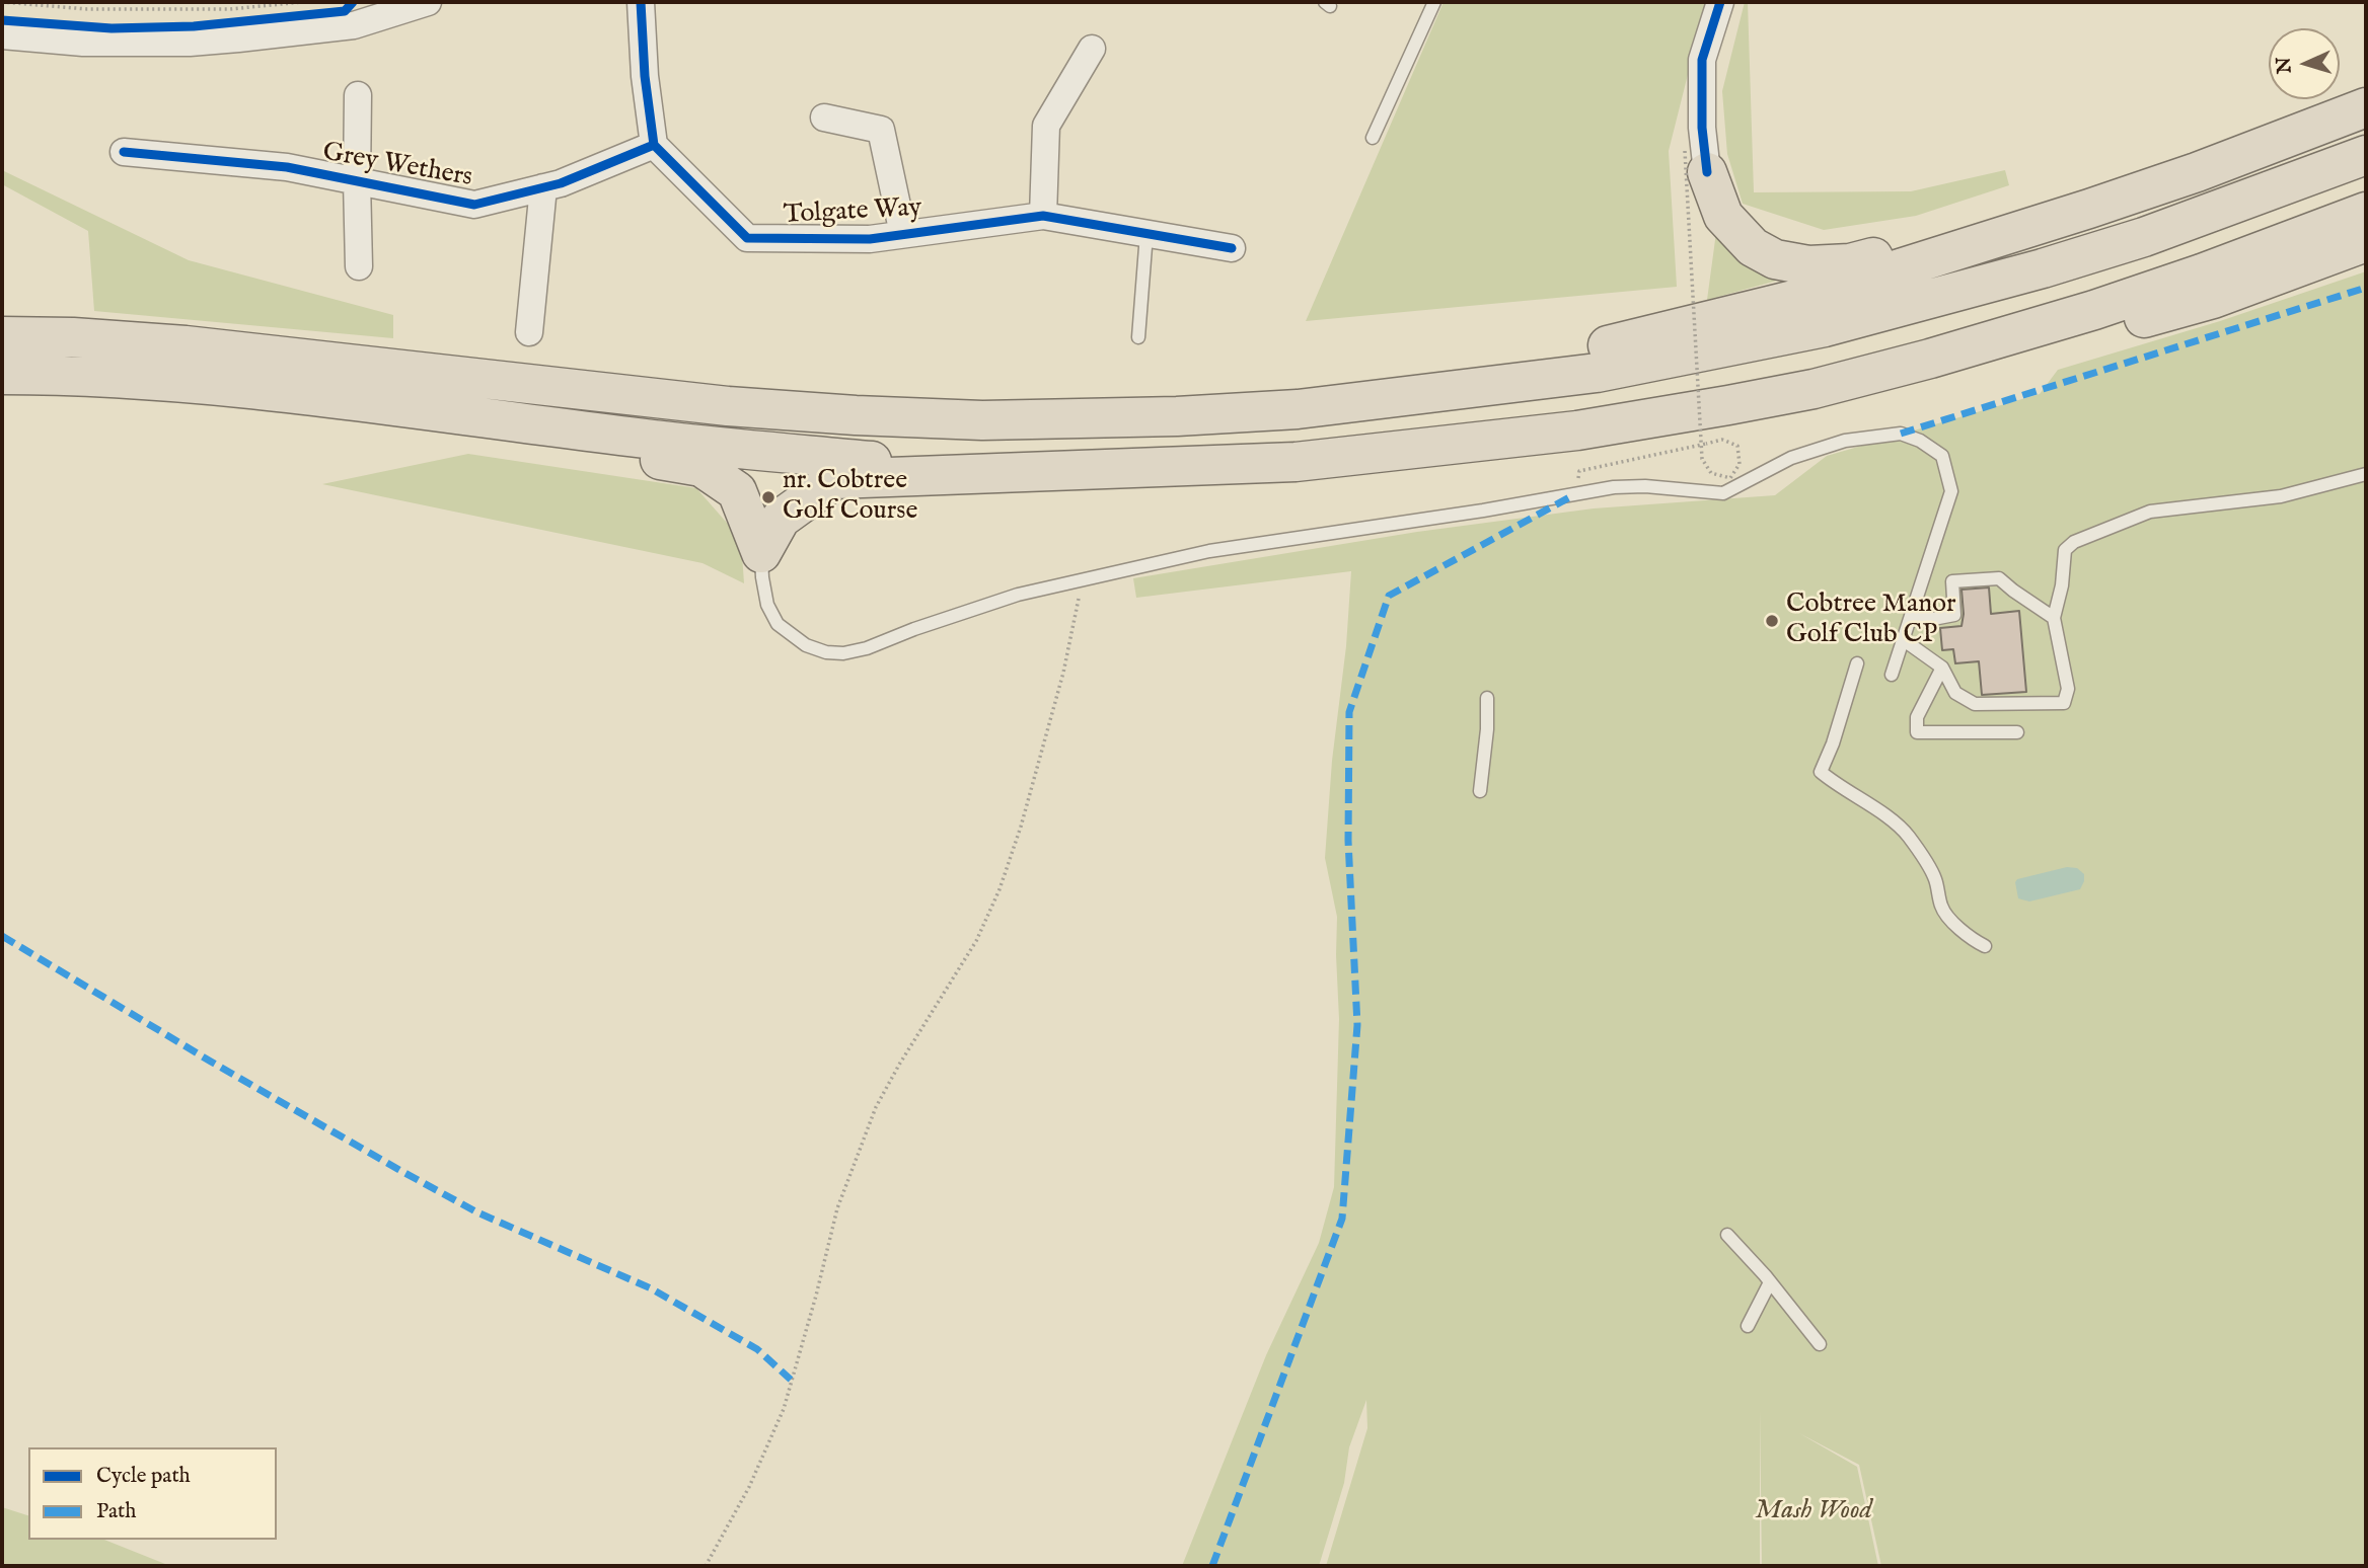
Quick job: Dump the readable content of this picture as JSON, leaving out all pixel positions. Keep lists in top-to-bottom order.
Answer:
{
  "streets": {
    "street": ["Grey Wethers", "Tolgate Way"]
  },
  "crossings": [
    ["Grey Wethers", "Tolgate Way"]
  ],
  "parks": ["Mash Wood"],
  "places": ["nr. Cobtree Golf Course", "Cobtree Manor Golf Club CP"],
  "legend": ["Cycle path", "Path"],
  "north": "left"
}
